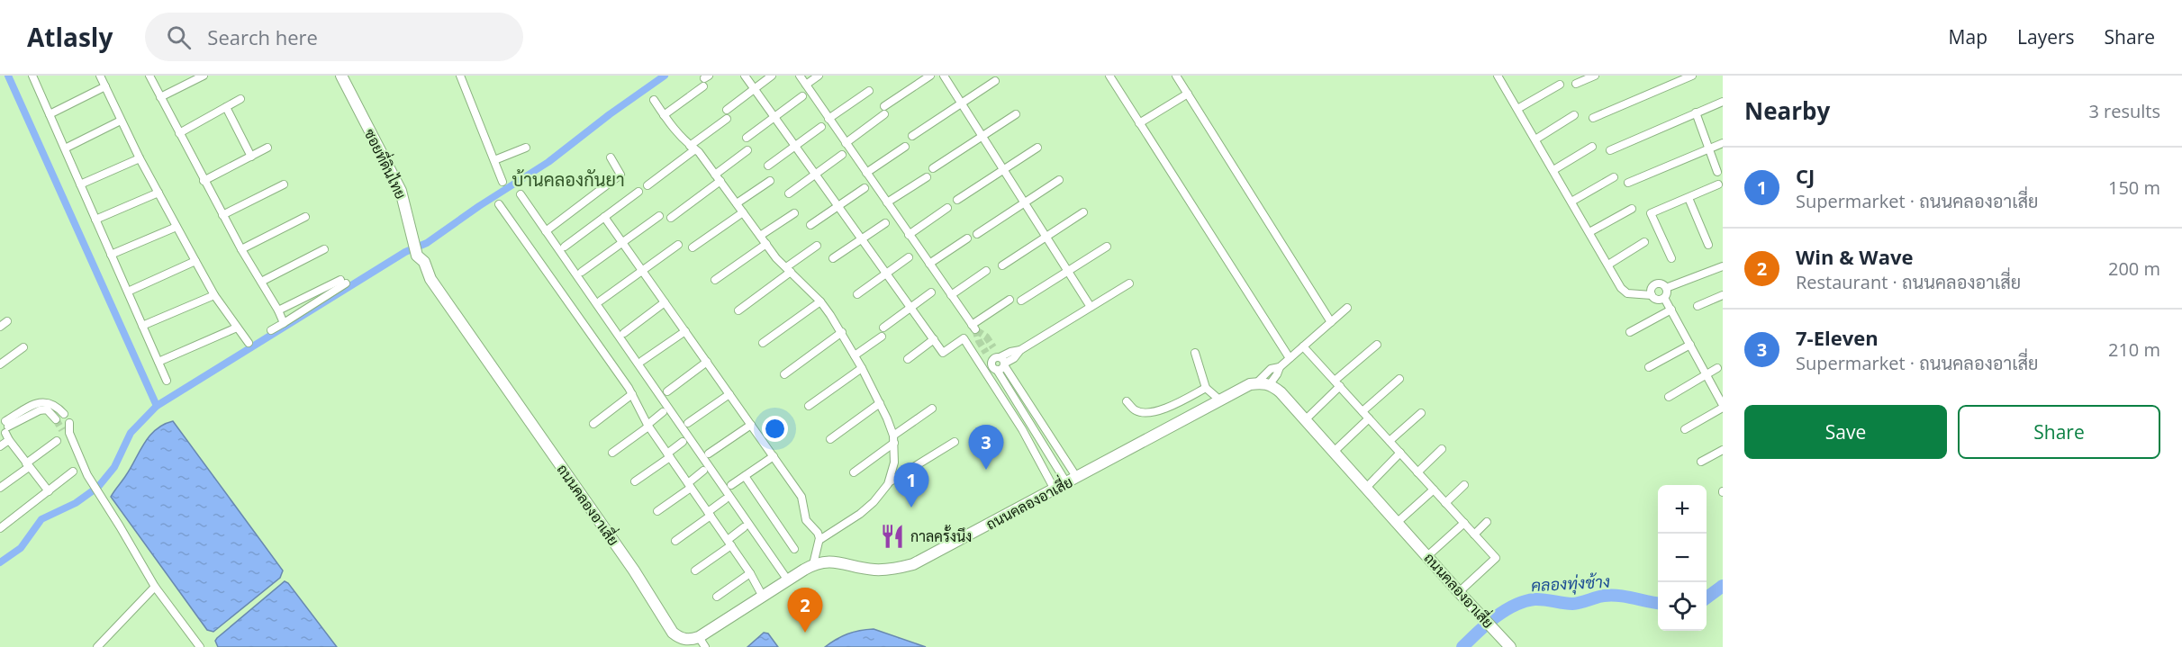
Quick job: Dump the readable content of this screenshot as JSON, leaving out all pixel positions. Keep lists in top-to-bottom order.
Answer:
{
  "streets": {
    "street": ["ซอยที่ดินไทย", "ถนนคลองอาเสี่ย"]
  },
  "crossings": [
    ["ซอยที่ดินไทย", "ถนนคลองอาเสี่ย"]
  ],
  "districts": ["บ้านคลองกันยา"],
  "water": ["คลองทุ่งช้าง"],
  "places": {
    "restaurant": ["กาลครั้งนึง"]
  },
  "page": {
    "header": "Atlasly",
    "search": "Search here",
    "nav": ["Map", "Layers", "Share"],
    "heading": ["Nearby", "3 results"],
    "list": [
      {
        "mark": "1",
        "name": "CJ",
        "note": "Supermarket · ถนนคลองอาเสี่ย",
        "value": "150 m"
      },
      {
        "mark": "2",
        "name": "Win & Wave",
        "note": "Restaurant · ถนนคลองอาเสี่ย",
        "value": "200 m"
      },
      {
        "mark": "3",
        "name": "7-Eleven",
        "note": "Supermarket · ถนนคลองอาเสี่ย",
        "value": "210 m"
      }
    ],
    "buttons": ["Save", "Share"],
    "pins": ["3", "1", "2"],
    "map_buttons": ["+", "−"]
  }
}
